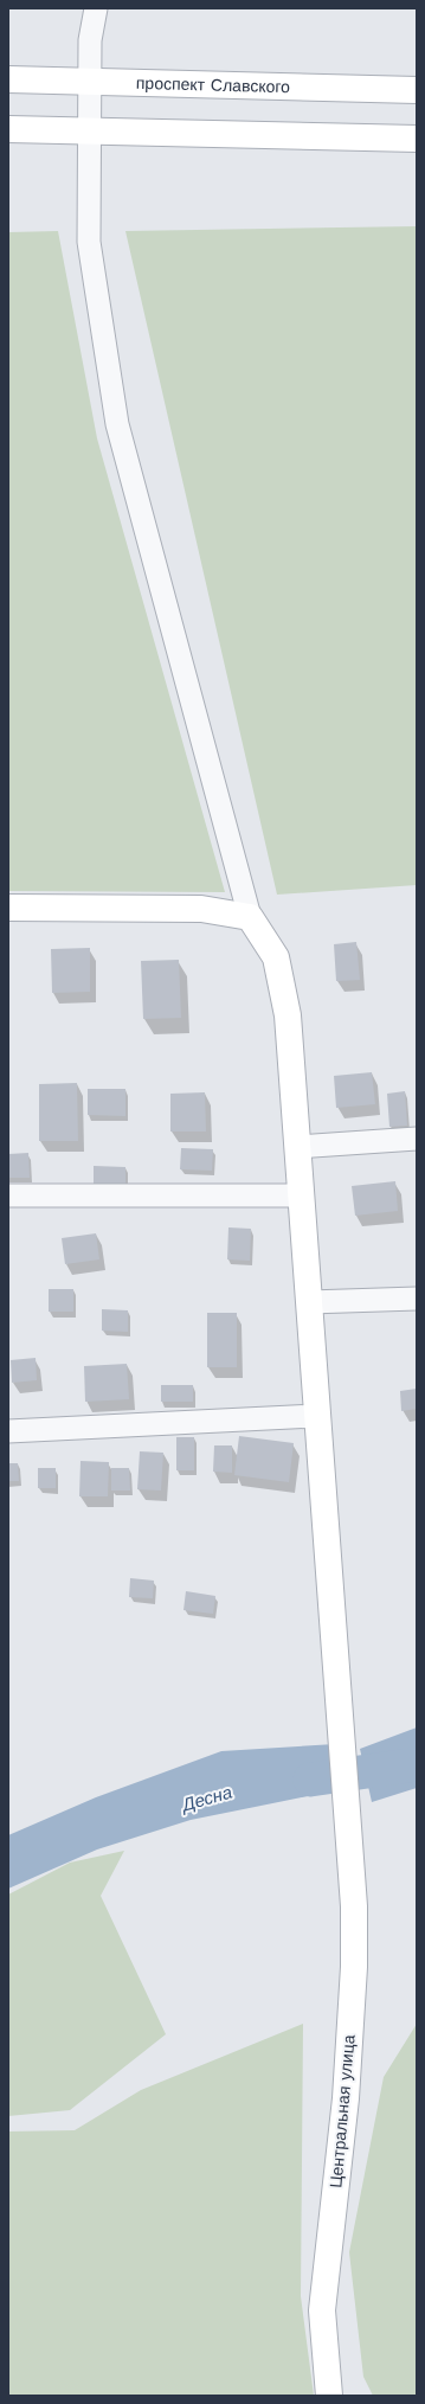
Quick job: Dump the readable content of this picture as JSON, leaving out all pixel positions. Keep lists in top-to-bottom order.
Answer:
{
  "streets": {
    "street": ["проспект Славского", "Центральная улица"]
  },
  "water": ["Десна"]
}
